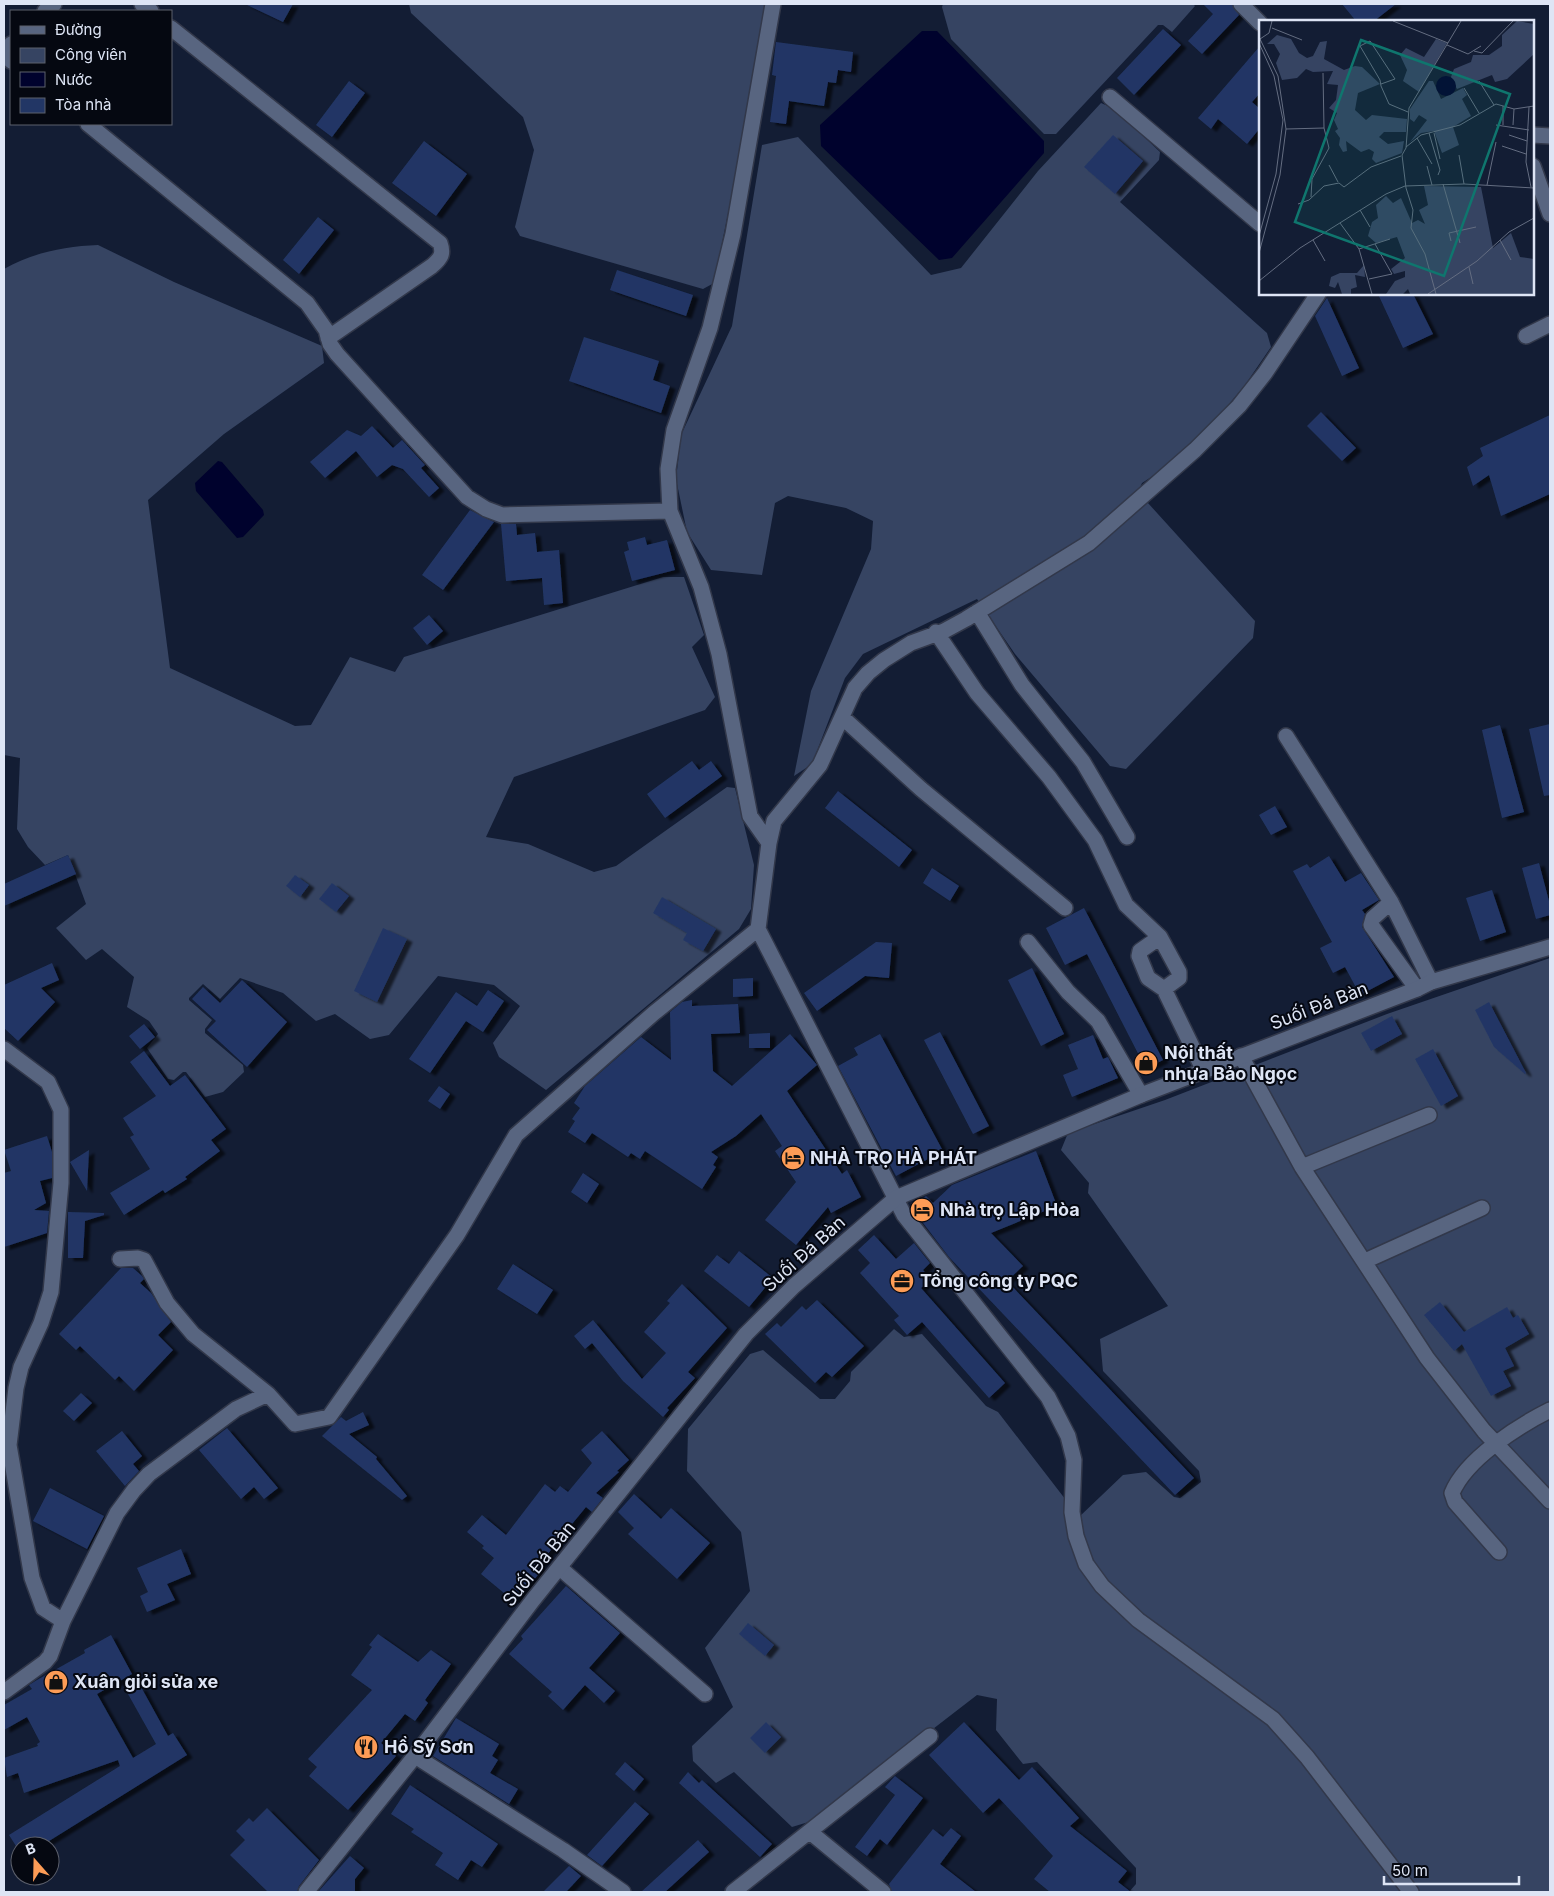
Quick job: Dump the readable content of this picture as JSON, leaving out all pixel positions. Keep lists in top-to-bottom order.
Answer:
{
  "streets": {
    "street": ["Suối Đá Bàn"]
  },
  "places": {
    "shop": ["Nội thất nhựa Bảo Ngọc", "Xuân giỏi sửa xe"],
    "hotel": ["NHÀ TRỌ HÀ PHÁT", "Nhà trọ Lập Hòa"],
    "office": ["Tổng công ty PQC"],
    "restaurant": ["Hồ Sỹ Sơn"]
  },
  "legend": [
    "Đường",
    "Công viên",
    "Nước",
    "Tòa nhà"
  ],
  "scale_bar": "50 m",
  "north": "top"
}
